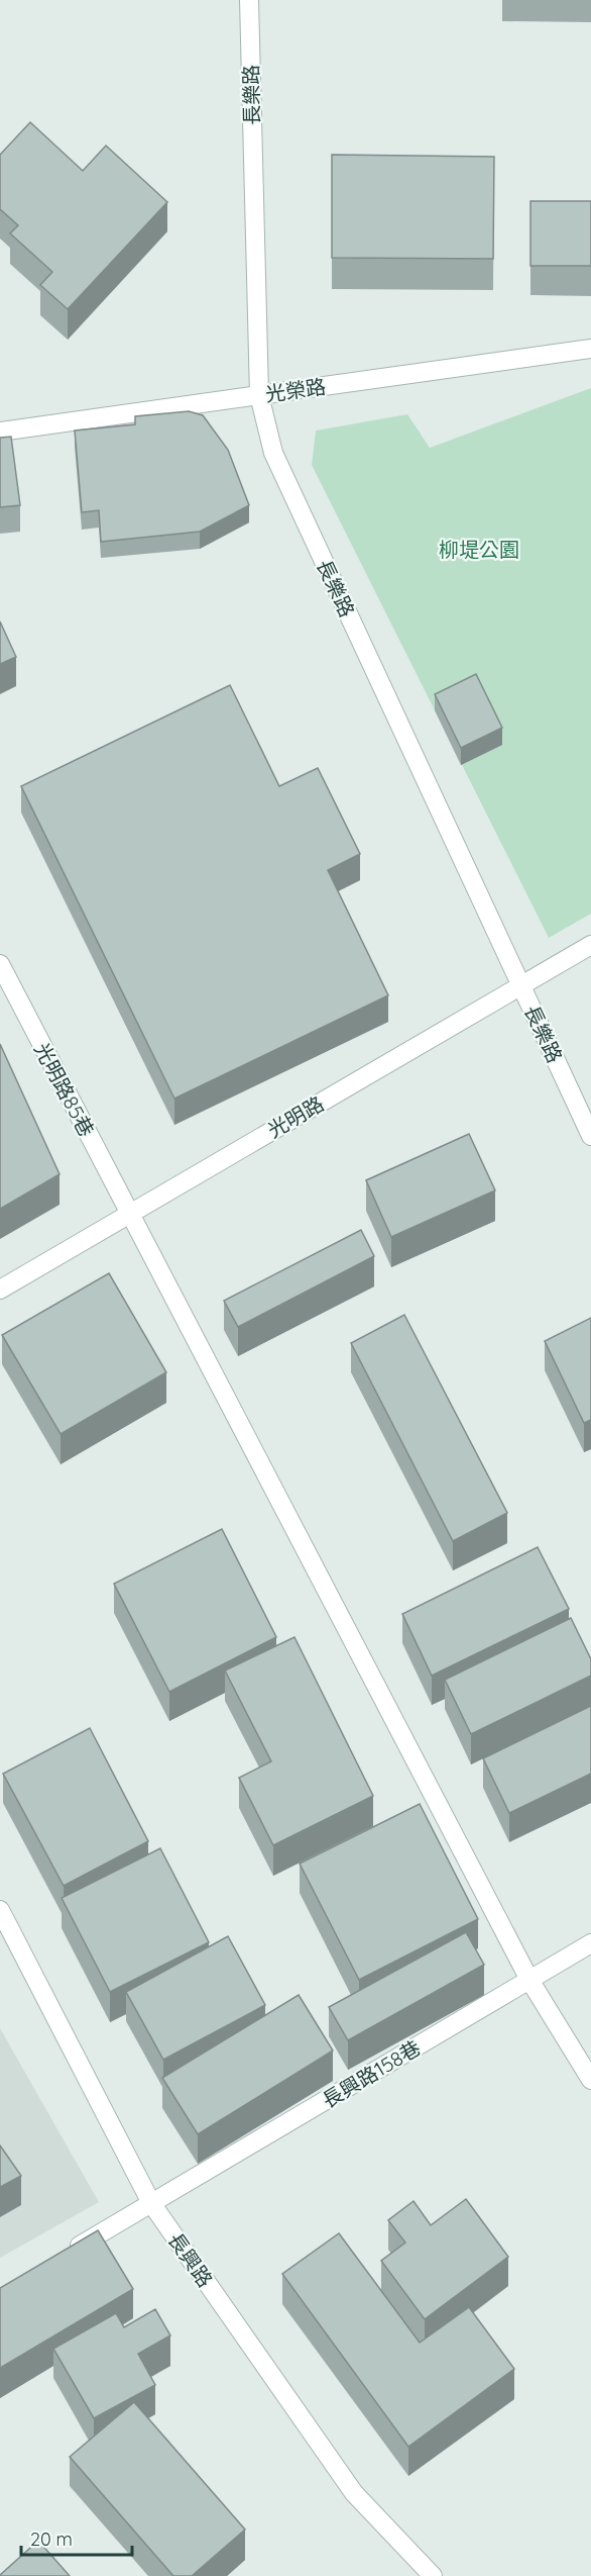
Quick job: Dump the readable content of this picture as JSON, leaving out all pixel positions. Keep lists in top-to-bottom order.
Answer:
{
  "streets": {
    "street": [
      "長樂路",
      "光榮路",
      "光明路85巷",
      "光明路",
      "長興路158巷",
      "長興路"
    ]
  },
  "crossings": [
    ["長樂路", "光榮路"],
    ["長樂路", "光明路"],
    ["光明路85巷", "光明路"],
    ["光明路85巷", "長興路158巷"],
    ["長興路158巷", "長興路"]
  ],
  "parks": ["柳堤公園"],
  "scale_bar": "20 m"
}
